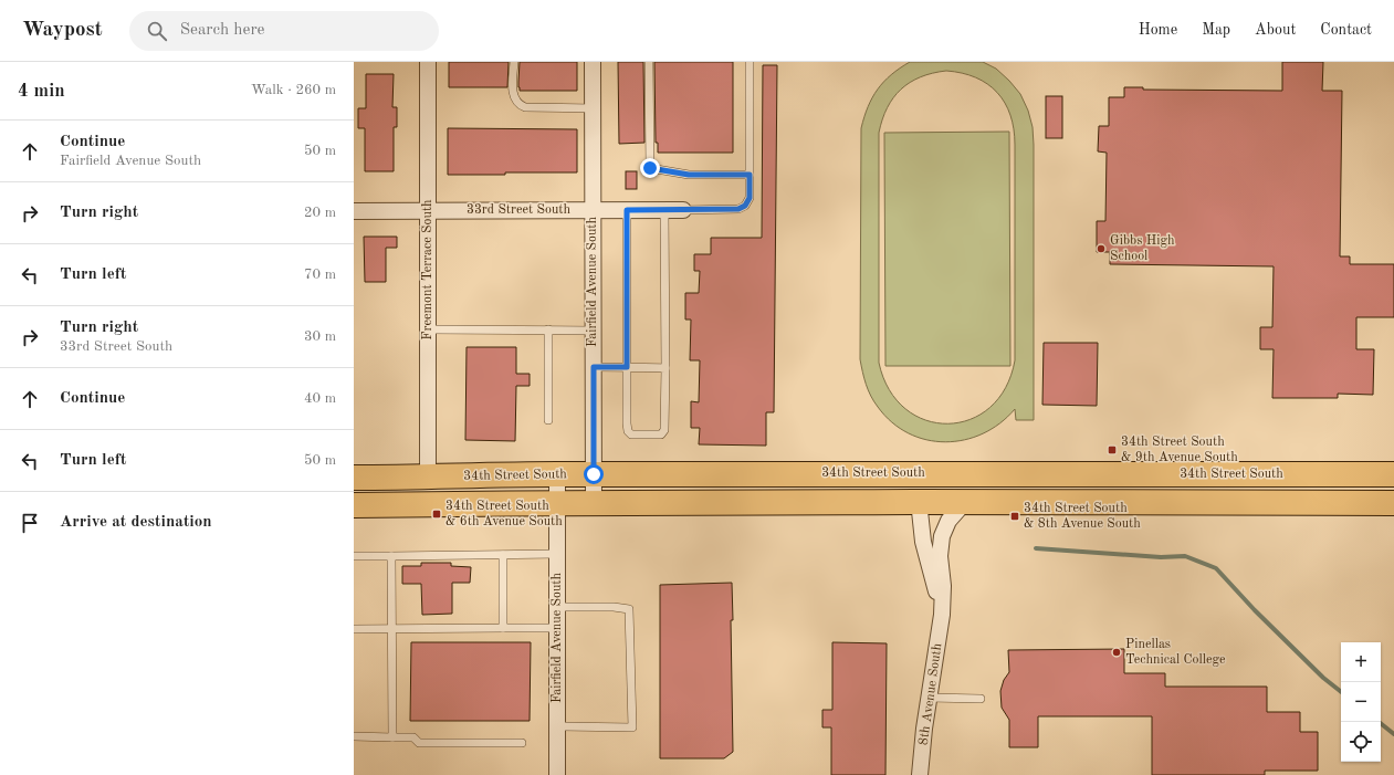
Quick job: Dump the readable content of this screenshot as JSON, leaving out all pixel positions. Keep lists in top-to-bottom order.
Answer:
{
  "streets": {
    "highway": ["34th Street South"],
    "street": [
      "33rd Street South",
      "Freemont Terrace South",
      "Fairfield Avenue South",
      "8th Avenue South"
    ]
  },
  "crossings": [
    ["33rd Street South", "Freemont Terrace South"],
    ["33rd Street South", "Fairfield Avenue South"],
    ["Freemont Terrace South", "34th Street South"],
    ["Fairfield Avenue South", "34th Street South"],
    ["34th Street South", "8th Avenue South"]
  ],
  "places": {
    "other": ["Gibbs High School", "Pinellas Technical College"],
    "transit": ["34th Street South & 9th Avenue South", "34th Street South & 6th Avenue South", "34th Street South & 8th Avenue South"]
  },
  "page": {
    "header": "Waypost",
    "search": "Search here",
    "nav": [
      "Home",
      "Map",
      "About",
      "Contact"
    ],
    "heading": ["4 min", "Walk · 260 m"],
    "list": [
      ["Continue", "Fairfield Avenue South", "50 m"],
      ["Turn right", "20 m"],
      ["Turn left", "70 m"],
      ["Turn right", "33rd Street South", "30 m"],
      ["Continue", "40 m"],
      ["Turn left", "50 m"],
      "Arrive at destination"
    ],
    "map_buttons": ["+", "−"]
  }
}
